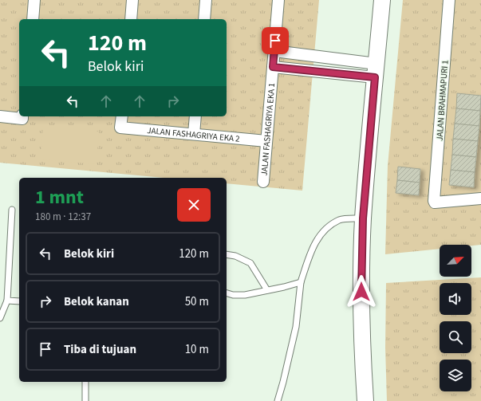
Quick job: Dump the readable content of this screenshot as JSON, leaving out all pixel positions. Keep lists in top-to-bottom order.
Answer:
{
  "streets": {
    "street": ["JALAN BRAHMAPURI 1", "JALAN FASHAGRIYA EKA 1", "JALAN FASHAGRIYA EKA 2"]
  },
  "crossings": [
    ["JALAN FASHAGRIYA EKA 1", "JALAN FASHAGRIYA EKA 2"]
  ],
  "north": "top right",
  "page": {
    "turn": ["120 m", "Belok kiri"],
    "heading": ["1 mnt", "180 m · 12:37"],
    "list": [
      {
        "name": "Belok kiri",
        "value": "120 m"
      },
      {
        "name": "Belok kanan",
        "value": "50 m"
      },
      {
        "name": "Tiba di tujuan",
        "value": "10 m"
      }
    ]
  }
}
